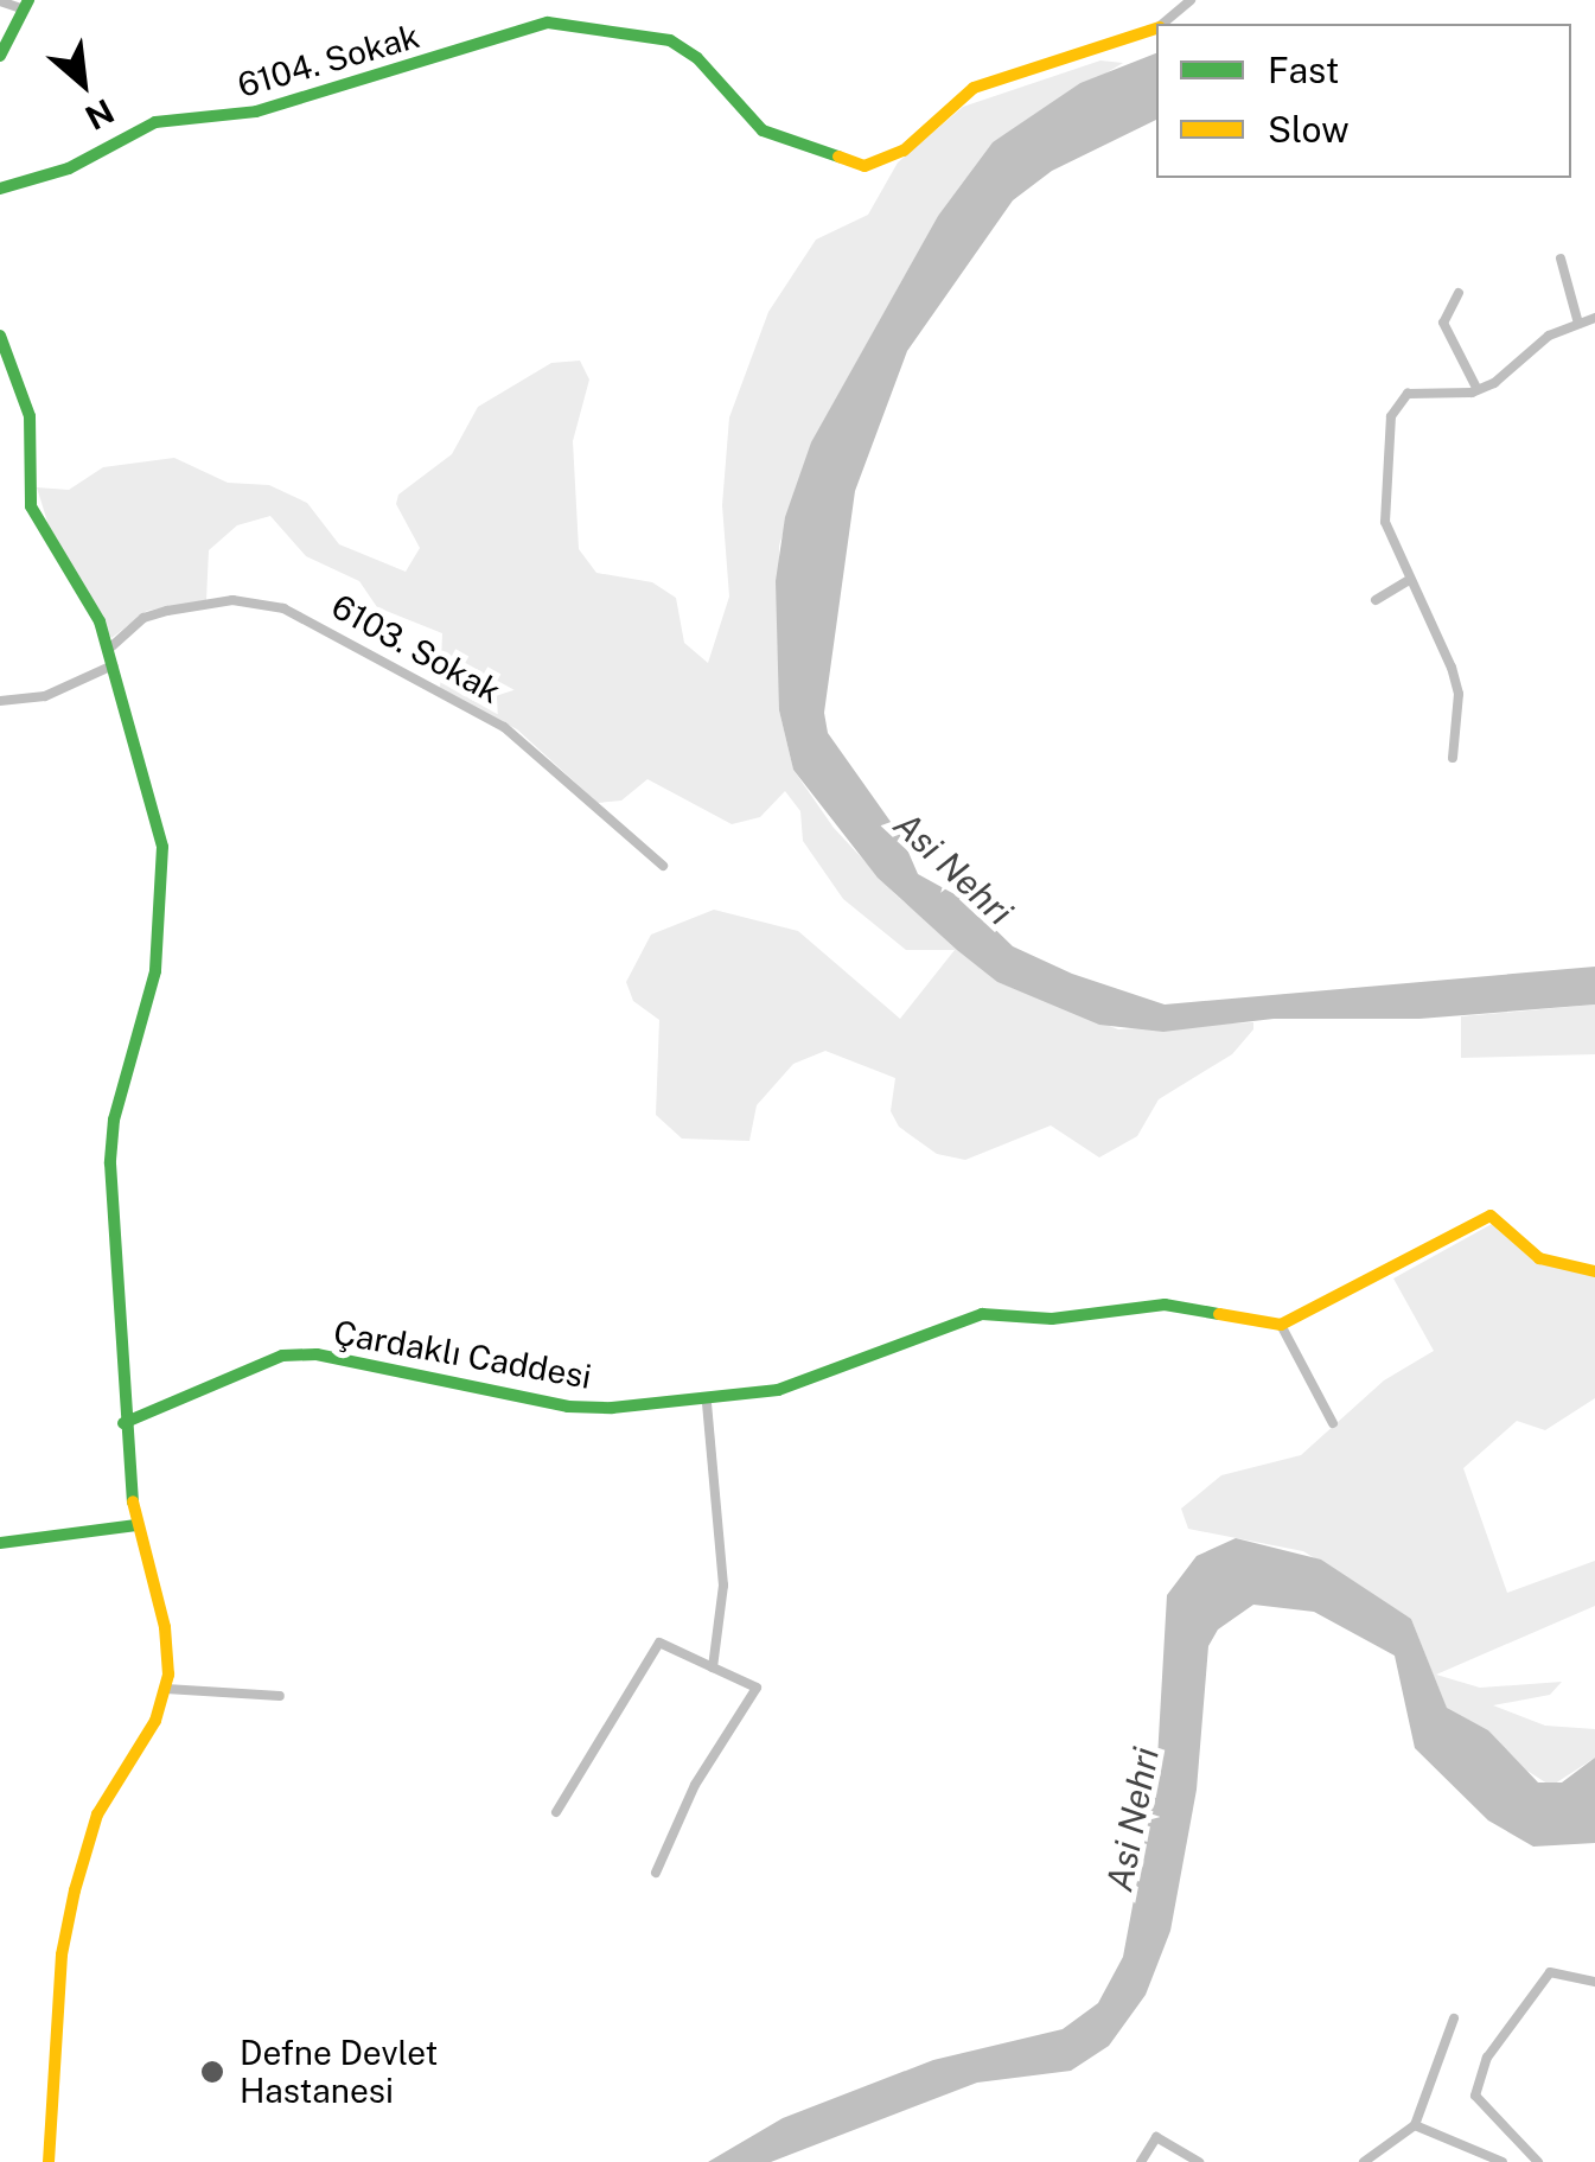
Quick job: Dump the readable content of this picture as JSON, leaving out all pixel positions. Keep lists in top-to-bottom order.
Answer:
{
  "streets": {
    "street": ["6104. Sokak", "6103. Sokak", "Çardaklı Caddesi"]
  },
  "water": ["Asi Nehri"],
  "places": ["Defne Devlet Hastanesi"],
  "legend": ["Fast", "Slow"],
  "north": "bottom right"
}
